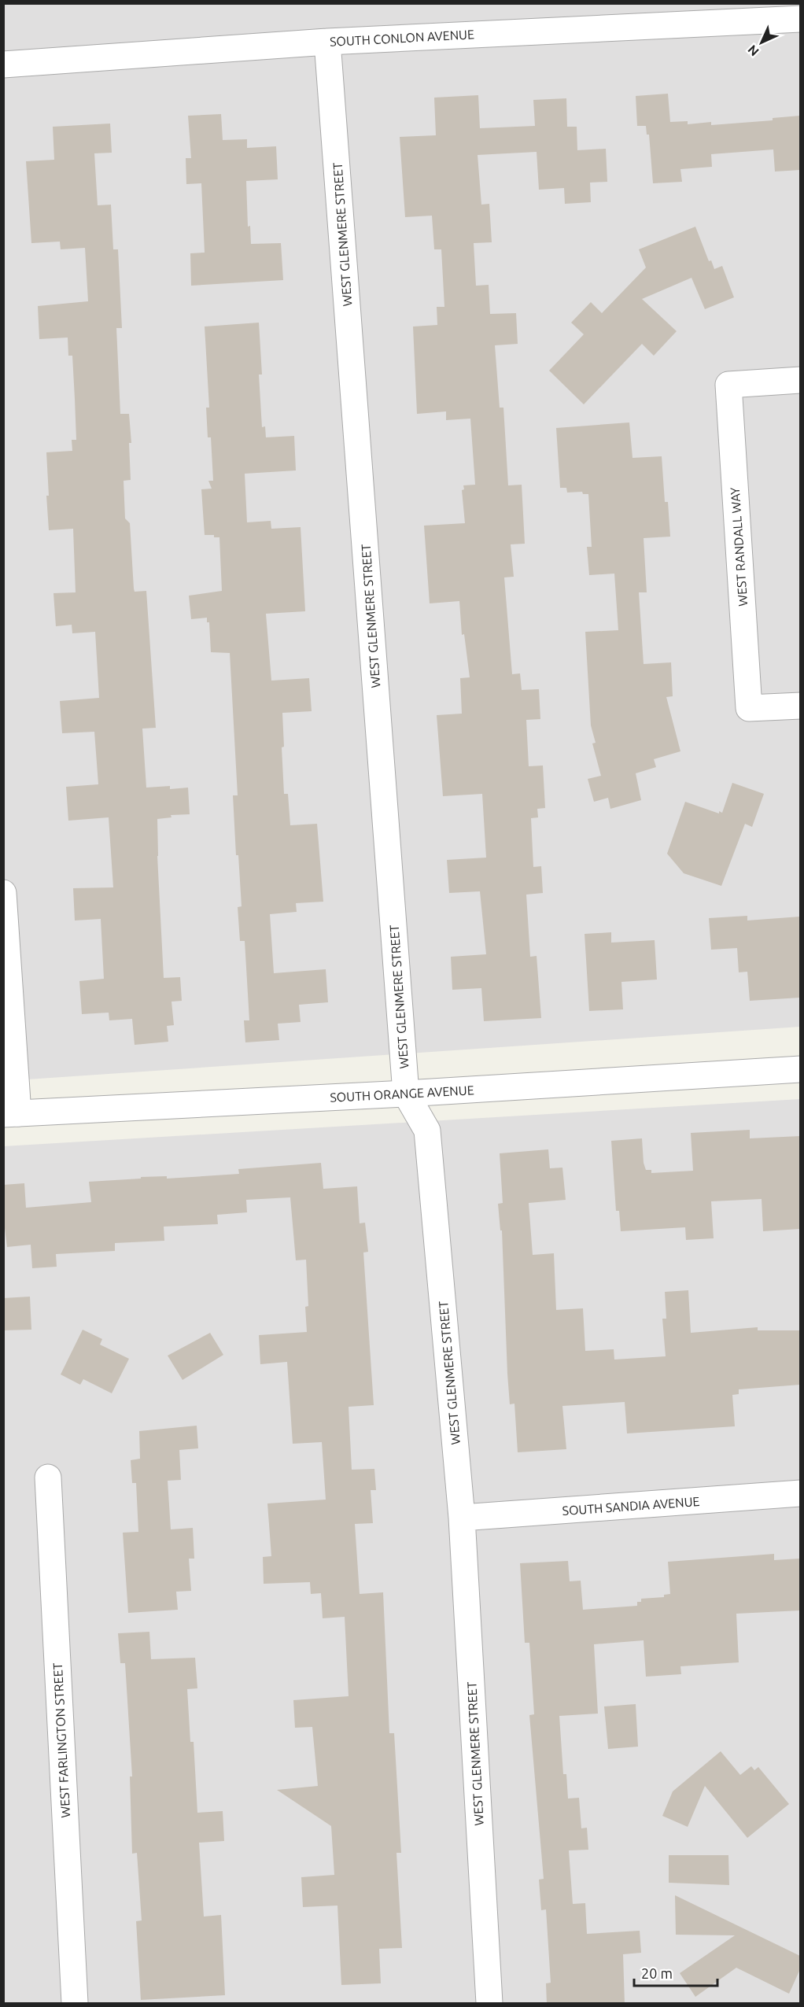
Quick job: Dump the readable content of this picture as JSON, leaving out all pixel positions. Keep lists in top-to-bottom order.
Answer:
{
  "streets": {
    "street": [
      "SOUTH CONLON AVENUE",
      "WEST GLENMERE STREET",
      "WEST RANDALL WAY",
      "SOUTH ORANGE AVENUE",
      "SOUTH SANDIA AVENUE",
      "WEST FARLINGTON STREET"
    ]
  },
  "crossings": [
    ["SOUTH CONLON AVENUE", "WEST GLENMERE STREET"],
    ["WEST GLENMERE STREET", "SOUTH ORANGE AVENUE"],
    ["WEST GLENMERE STREET", "SOUTH SANDIA AVENUE"]
  ],
  "scale_bar": "20 m",
  "north": "bottom left"
}
